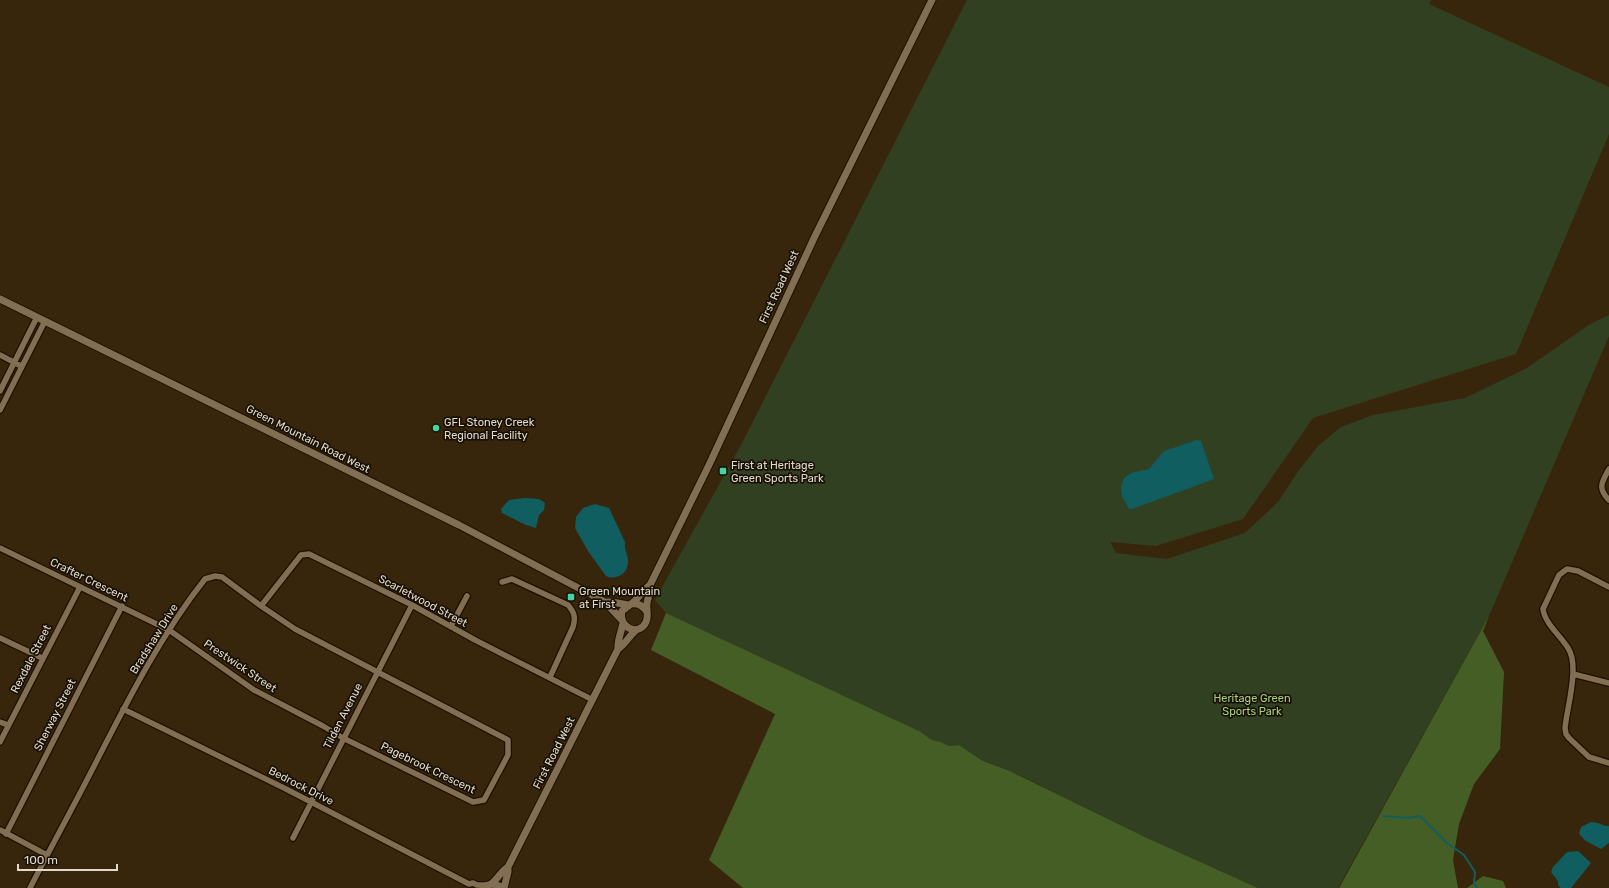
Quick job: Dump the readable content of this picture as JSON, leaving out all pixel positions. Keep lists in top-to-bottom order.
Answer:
{
  "streets": {
    "street": [
      "First Road West",
      "Green Mountain Road West",
      "Crafter Crescent",
      "Scarletwood Street",
      "Bradshaw Drive",
      "Rexdale Street",
      "Prestwick Street",
      "Sherway Street",
      "Tilden Avenue",
      "Pagebrook Crescent",
      "Bedrock Drive"
    ]
  },
  "crossings": [
    ["First Road West", "Green Mountain Road West"],
    ["First Road West", "Scarletwood Street"],
    ["First Road West", "Bedrock Drive"],
    ["Crafter Crescent", "Bradshaw Drive"],
    ["Crafter Crescent", "Rexdale Street"],
    ["Crafter Crescent", "Prestwick Street"],
    ["Crafter Crescent", "Sherway Street"],
    ["Scarletwood Street", "Bradshaw Drive"],
    ["Scarletwood Street", "Tilden Avenue"],
    ["Bradshaw Drive", "Prestwick Street"],
    ["Bradshaw Drive", "Tilden Avenue"],
    ["Bradshaw Drive", "Pagebrook Crescent"],
    ["Bradshaw Drive", "Bedrock Drive"],
    ["Prestwick Street", "Tilden Avenue"],
    ["Prestwick Street", "Pagebrook Crescent"],
    ["Tilden Avenue", "Pagebrook Crescent"],
    ["Tilden Avenue", "Bedrock Drive"]
  ],
  "parks": ["Heritage Green Sports Park"],
  "places": {
    "other": ["GFL Stoney Creek Regional Facility"],
    "transit": ["First at Heritage Green Sports Park", "Green Mountain at First"]
  },
  "scale_bar": "100 m"
}
